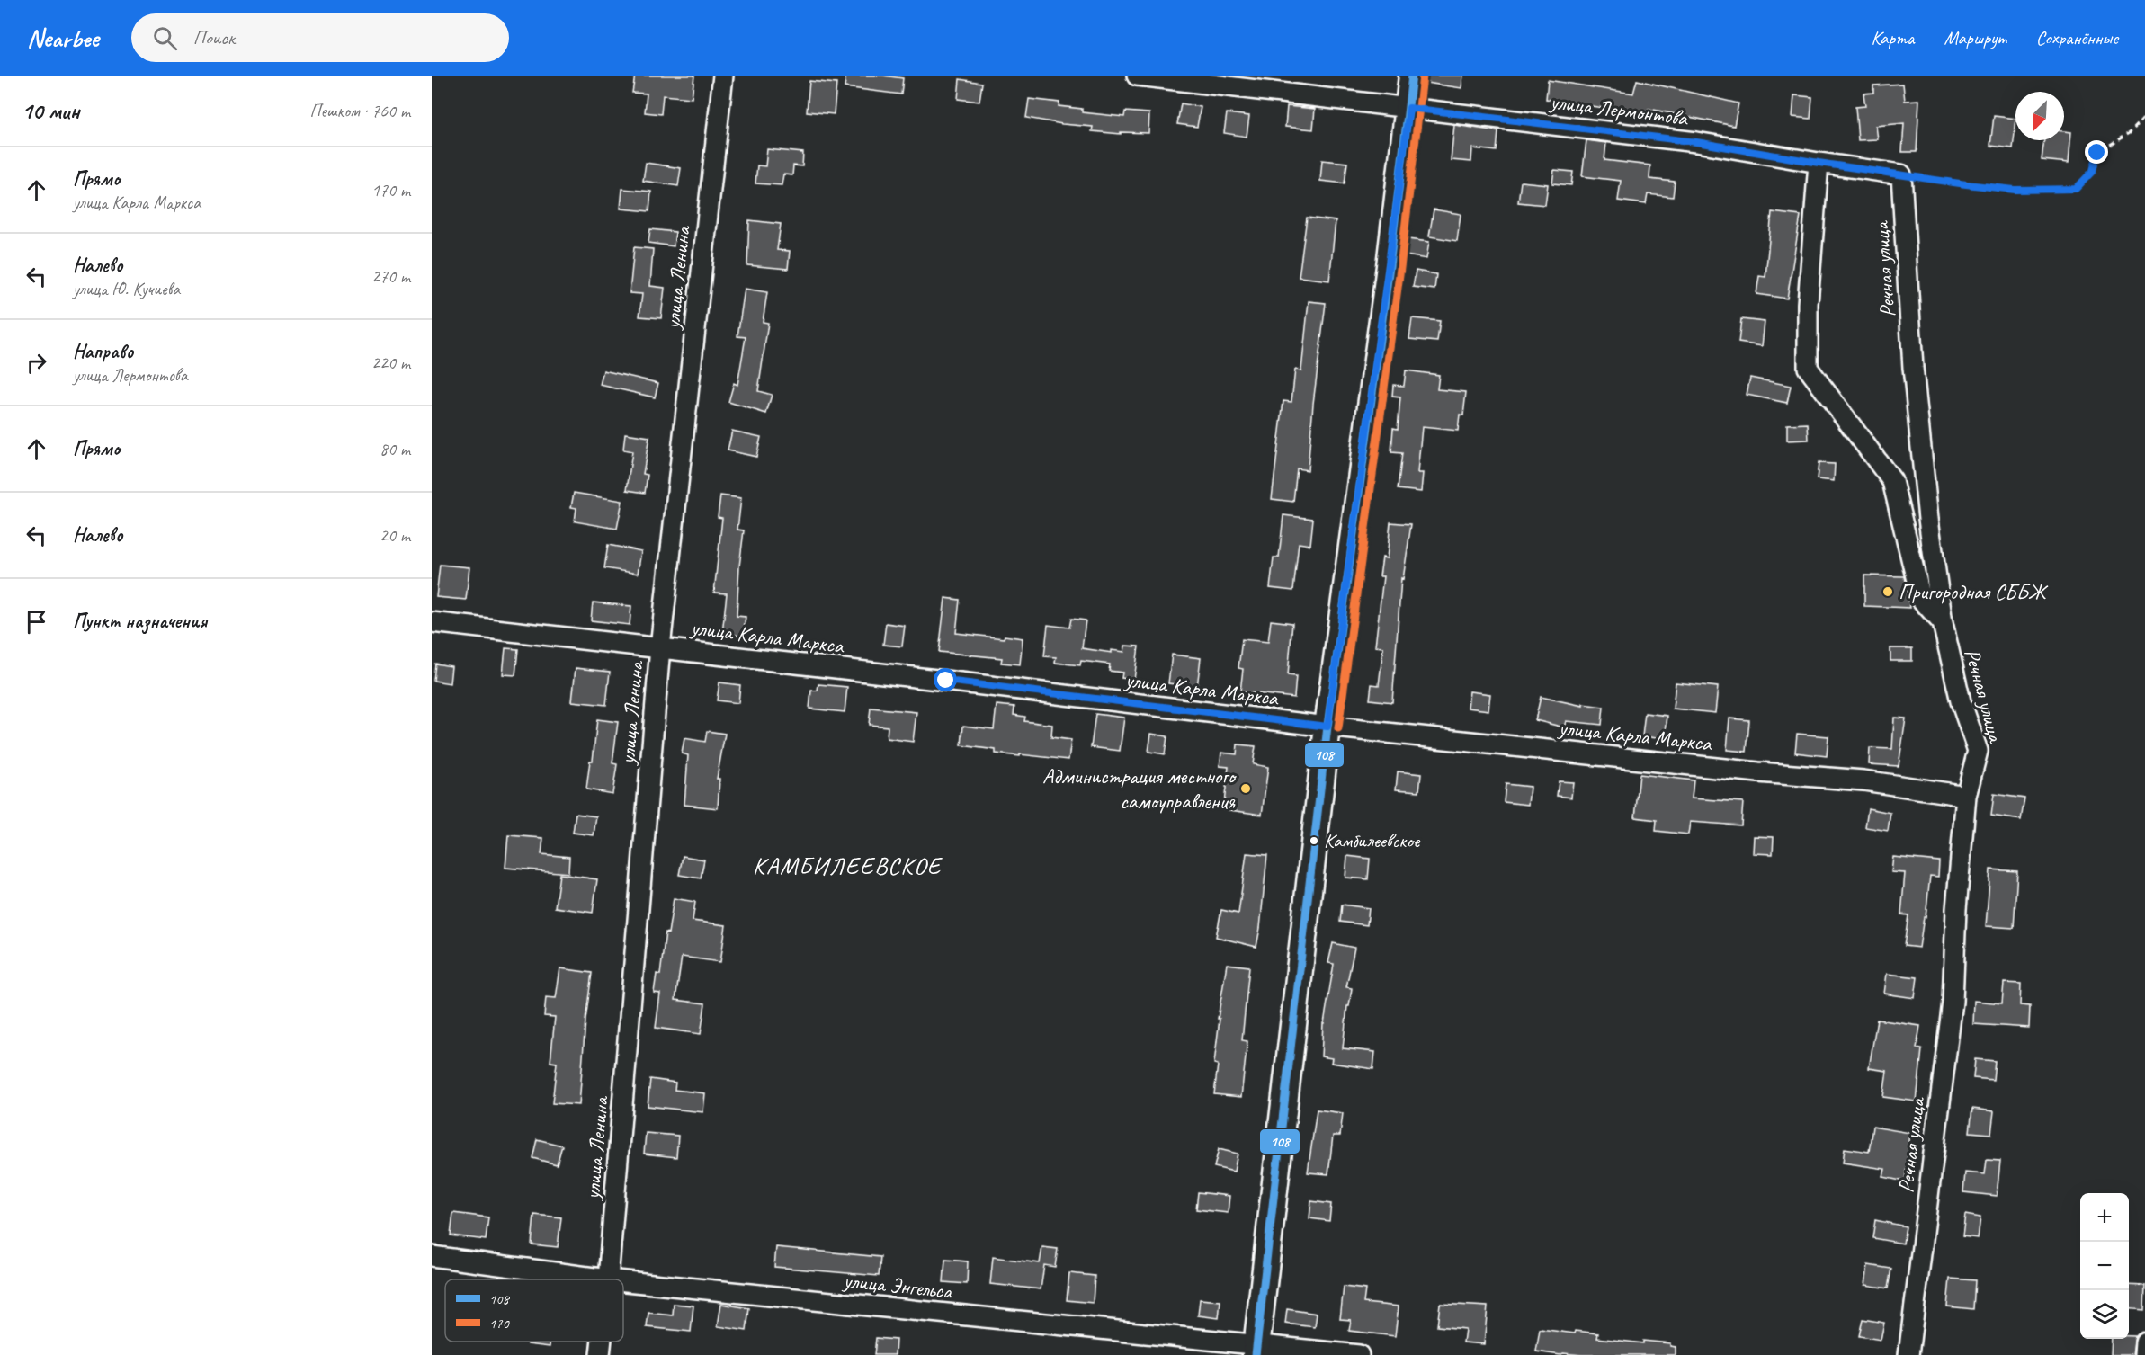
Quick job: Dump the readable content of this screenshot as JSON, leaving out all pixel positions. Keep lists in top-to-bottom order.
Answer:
{
  "streets": {
    "street": [
      "улица Лермонтова",
      "Речная улица",
      "улица Ленина",
      "улица Карла Маркса",
      "улица Энгельса"
    ]
  },
  "crossings": [
    ["улица Лермонтова", "Речная улица"],
    ["Речная улица", "улица Карла Маркса"],
    ["улица Ленина", "улица Карла Маркса"],
    ["улица Ленина", "улица Энгельса"]
  ],
  "districts": ["КАМБИЛЕЕВСКОЕ"],
  "places": ["Пригородная СББЖ", "Администрация местного самоуправления", "Камбилеевское"],
  "lines": ["transit line 108", "transit line 170"],
  "legend": ["108", "170"],
  "north": "bottom left",
  "page": {
    "header": "Nearbee",
    "search": "Поиск",
    "nav": ["Карта", "Маршрут", "Сохранённые"],
    "heading": ["10 мин", "Пешком · 760 m"],
    "list": [
      ["Прямо", "улица Карла Маркса", "170 m"],
      ["Налево", "улица Ю. Кучиева", "270 m"],
      ["Направо", "улица Лермонтова", "220 m"],
      ["Прямо", "80 m"],
      ["Налево", "20 m"],
      "Пункт назначения"
    ],
    "map_buttons": ["+", "−"]
  }
}
